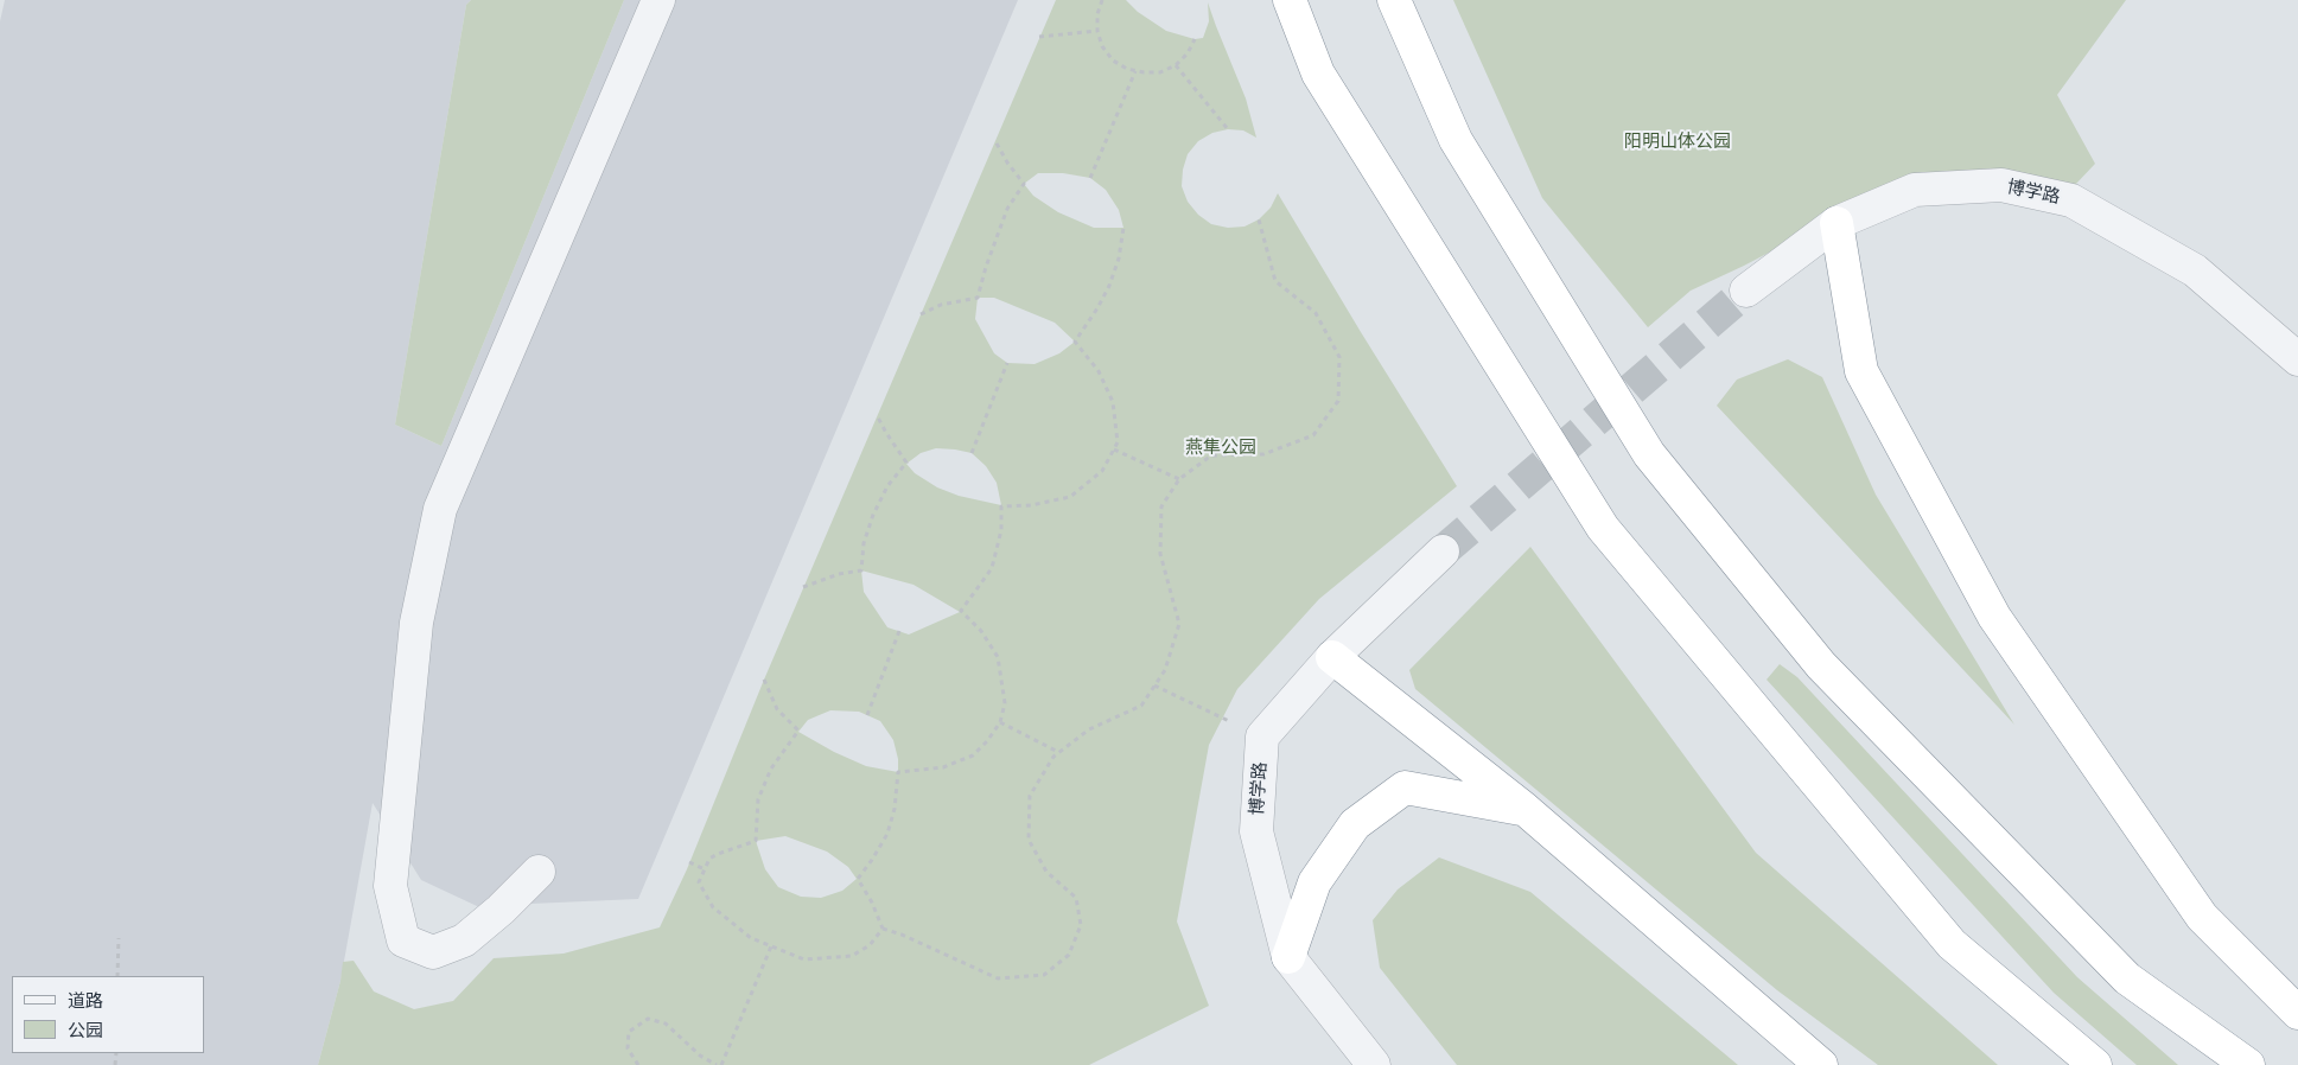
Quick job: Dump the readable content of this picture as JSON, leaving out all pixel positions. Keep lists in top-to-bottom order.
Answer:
{
  "streets": {
    "street": ["博学路"]
  },
  "parks": ["阳明山体公园", "燕隼公园"],
  "legend": ["道路", "公园"]
}
